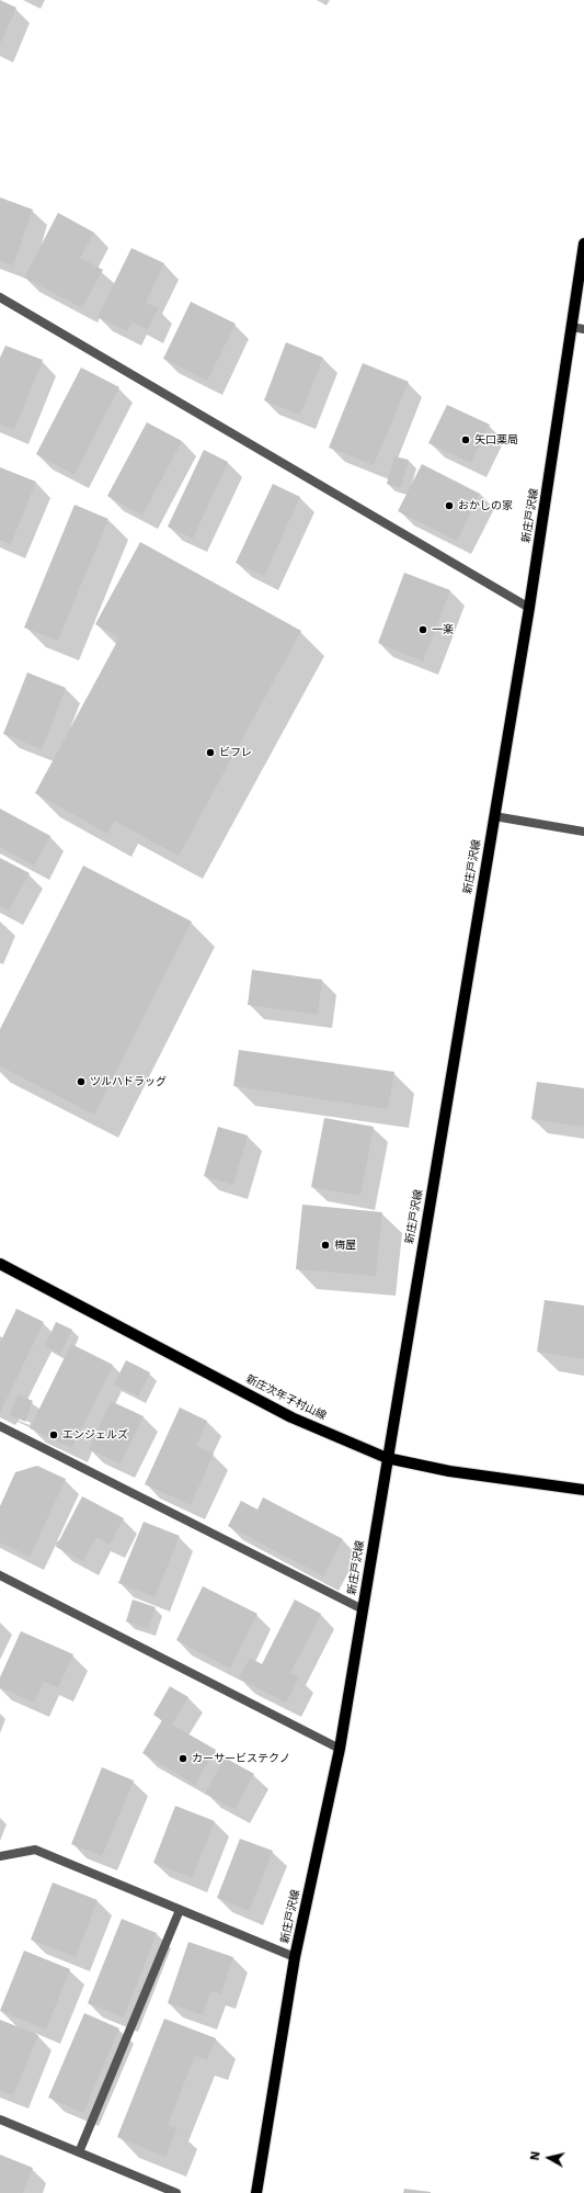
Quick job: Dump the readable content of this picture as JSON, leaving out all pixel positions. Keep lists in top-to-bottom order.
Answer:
{
  "streets": {
    "main road": ["新庄戸沢線", "新庄次年子村山線"]
  },
  "crossings": [
    ["新庄戸沢線", "新庄次年子村山線"]
  ],
  "places": [
    "矢口薬局",
    "おかしの家",
    "一楽",
    "ビフレ",
    "ツルハドラッグ",
    "梅屋",
    "エンジェルズ",
    "カーサービステクノ"
  ],
  "north": "left"
}
